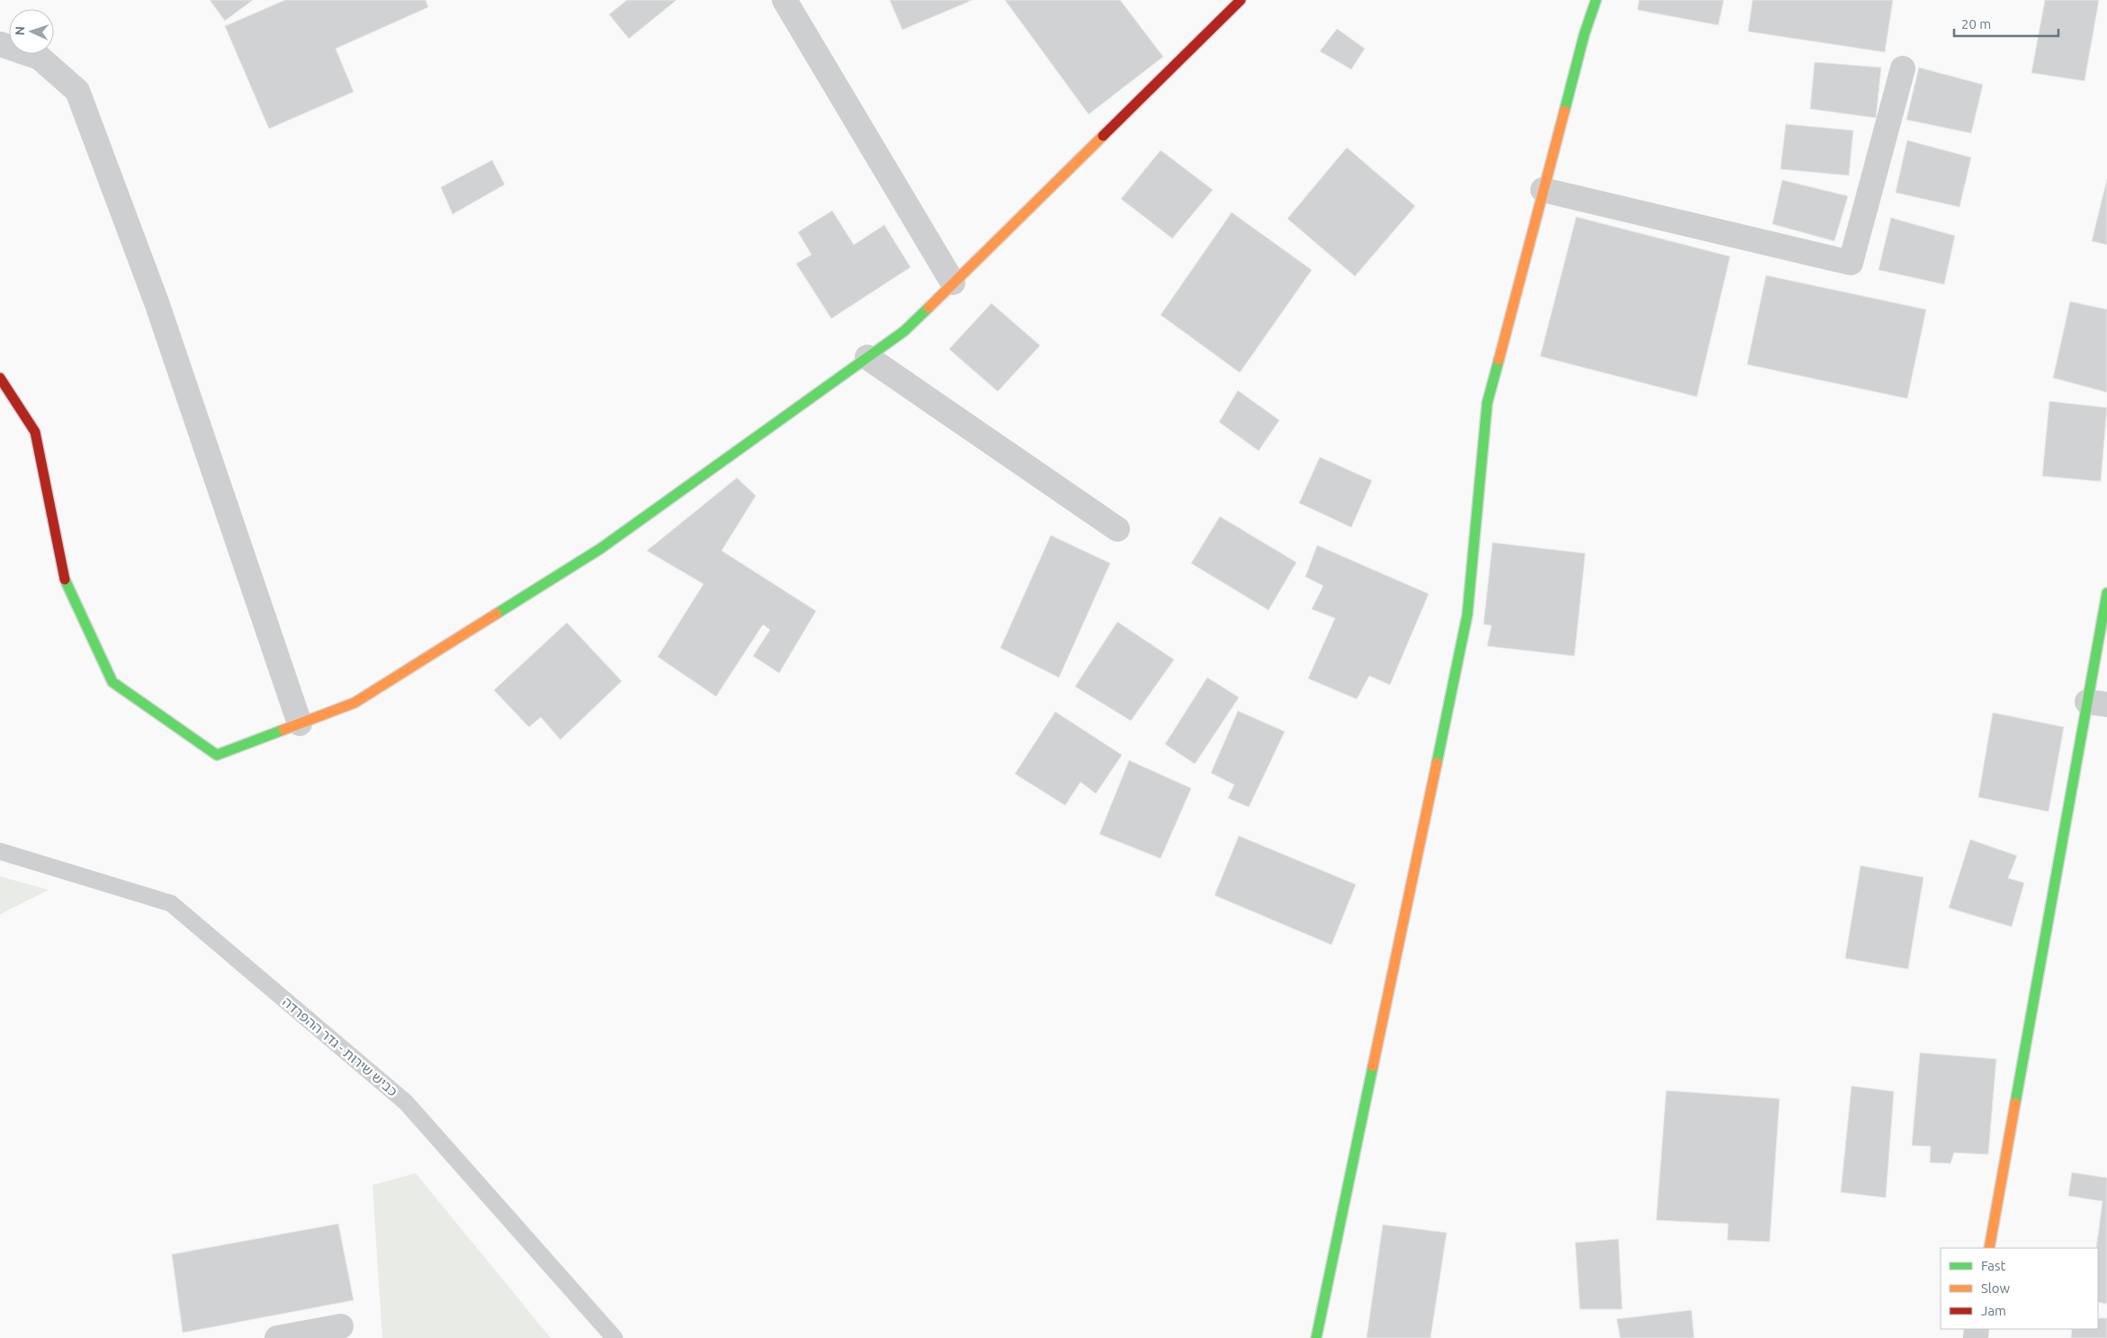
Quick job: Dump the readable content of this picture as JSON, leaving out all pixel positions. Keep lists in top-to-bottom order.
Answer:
{
  "streets": {
    "lane": ["כביש שירות - גדר ההפרדה"]
  },
  "legend": ["Fast", "Slow", "Jam"],
  "scale_bar": "20 m",
  "north": "left"
}
